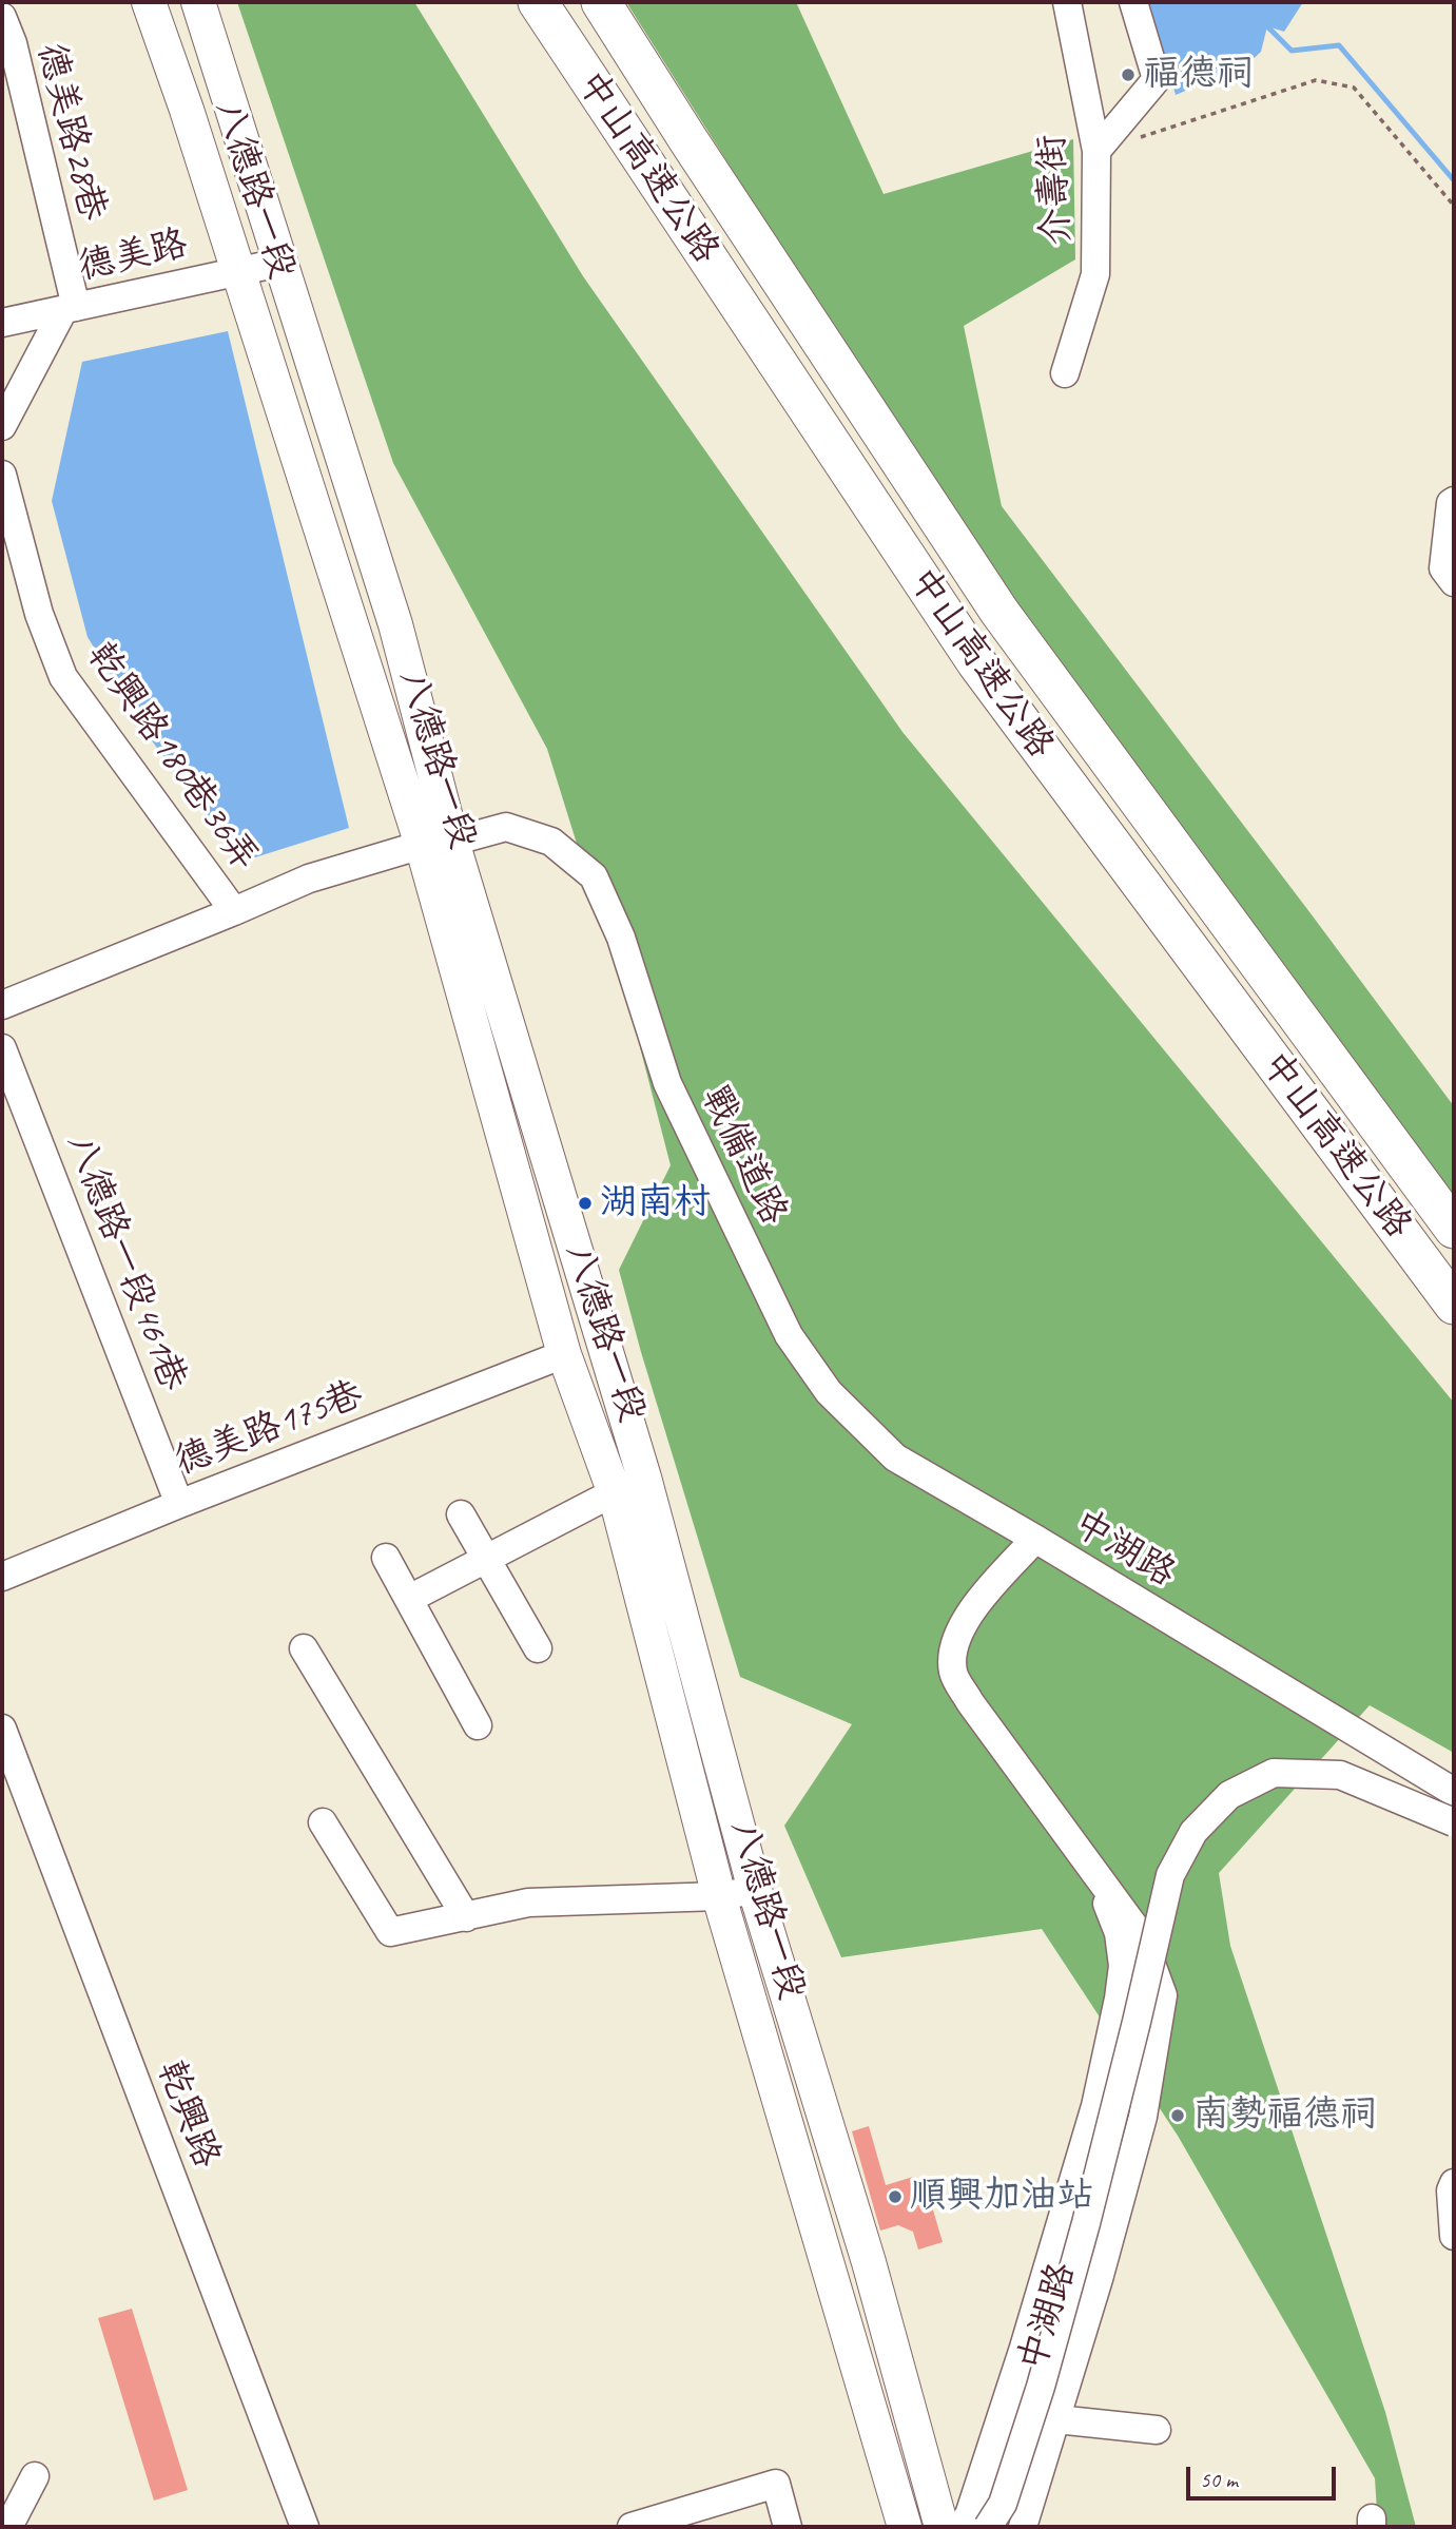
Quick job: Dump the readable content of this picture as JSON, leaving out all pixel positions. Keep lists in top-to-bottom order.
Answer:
{
  "streets": {
    "highway": ["中山高速公路"],
    "main road": ["八德路一段"],
    "street": [
      "德美路28巷",
      "介壽街",
      "德美路",
      "乾興路180巷36弄",
      "戰備道路",
      "八德路一段461巷",
      "德美路175巷",
      "中湖路",
      "乾興路"
    ]
  },
  "crossings": [
    ["德美路28巷", "德美路"],
    ["八德路一段", "德美路"],
    ["八德路一段", "戰備道路"],
    ["八德路一段", "德美路175巷"],
    ["戰備道路", "中湖路"],
    ["八德路一段461巷", "德美路175巷"]
  ],
  "places": [
    "福德祠",
    "湖南村",
    "南勢福德祠",
    "順興加油站"
  ],
  "scale_bar": "50 m"
}
